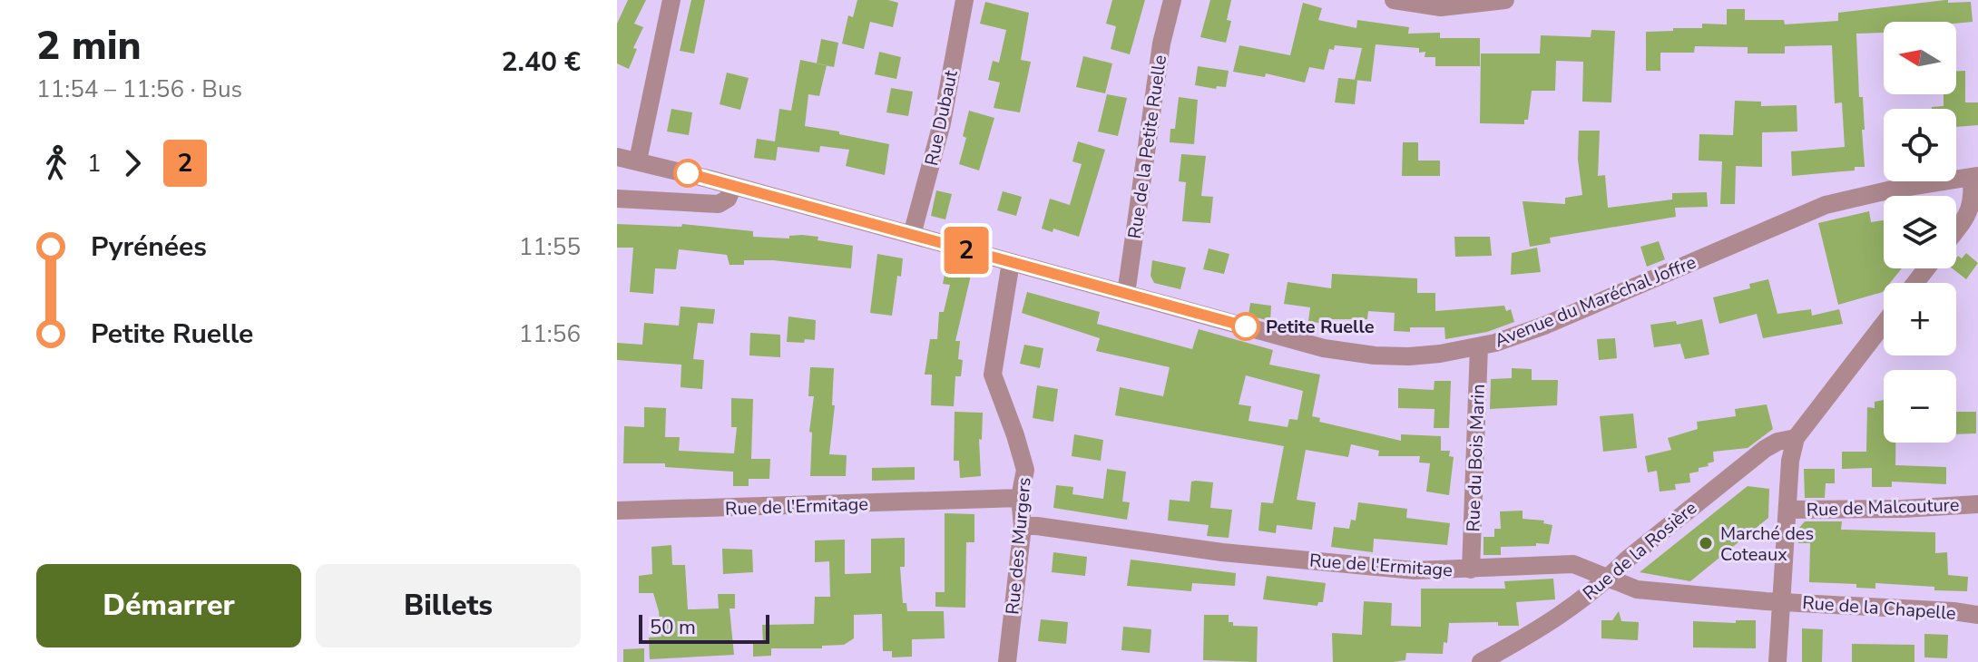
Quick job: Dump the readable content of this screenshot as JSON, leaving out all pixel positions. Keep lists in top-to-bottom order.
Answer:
{
  "streets": {
    "street": [
      "Rue Dubaut",
      "Rue de la Petite Ruelle",
      "Avenue du Maréchal Joffre",
      "Rue du Bois Marin",
      "Rue de l'Ermitage",
      "Rue de Malcouture",
      "Rue des Murgers",
      "Rue de la Rosière",
      "Rue de la Chapelle"
    ]
  },
  "crossings": [
    ["Rue Dubaut", "Avenue du Maréchal Joffre"],
    ["Rue de la Petite Ruelle", "Avenue du Maréchal Joffre"],
    ["Avenue du Maréchal Joffre", "Rue du Bois Marin"],
    ["Avenue du Maréchal Joffre", "Rue des Murgers"],
    ["Rue du Bois Marin", "Rue de l'Ermitage"],
    ["Rue de l'Ermitage", "Rue des Murgers"],
    ["Rue de l'Ermitage", "Rue de la Rosière"],
    ["Rue de l'Ermitage", "Rue de la Chapelle"]
  ],
  "places": ["Petite Ruelle", "Marché des Coteaux"],
  "lines": ["bus line 2"],
  "scale_bar": "50 m",
  "north": "left",
  "page": {
    "heading": ["2 min", "11:54 – 11:56 · Bus", "2.40 €"],
    "on_map": "2",
    "map_buttons": ["+", "−"],
    "legs": ["1", "2"],
    "list": [
      {
        "name": "Pyrénées",
        "value": "11:55"
      },
      {
        "name": "Petite Ruelle",
        "value": "11:56"
      }
    ],
    "buttons": ["Démarrer", "Billets"],
    "scale": "50 m"
  }
}
